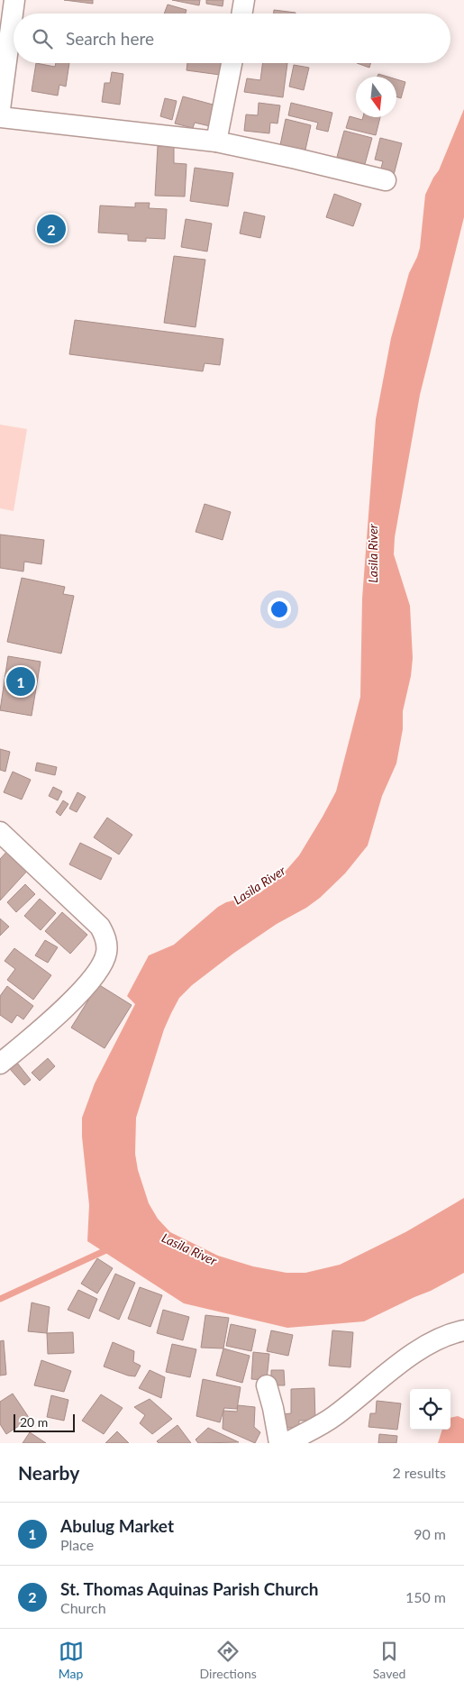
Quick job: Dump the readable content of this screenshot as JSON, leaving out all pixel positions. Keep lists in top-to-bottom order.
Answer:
{
  "water": ["Lasila River"],
  "scale_bar": "20 m",
  "north": "bottom",
  "page": {
    "search": "Search here",
    "pins": ["2", "1"],
    "scale": "20 m",
    "heading": ["Nearby", "2 results"],
    "list": [
      {
        "mark": "1",
        "name": "Abulug Market",
        "note": "Place",
        "value": "90 m"
      },
      {
        "mark": "2",
        "name": "St. Thomas Aquinas Parish Church",
        "note": "Church",
        "value": "150 m"
      }
    ],
    "nav": ["Map", "Directions", "Saved"]
  }
}
